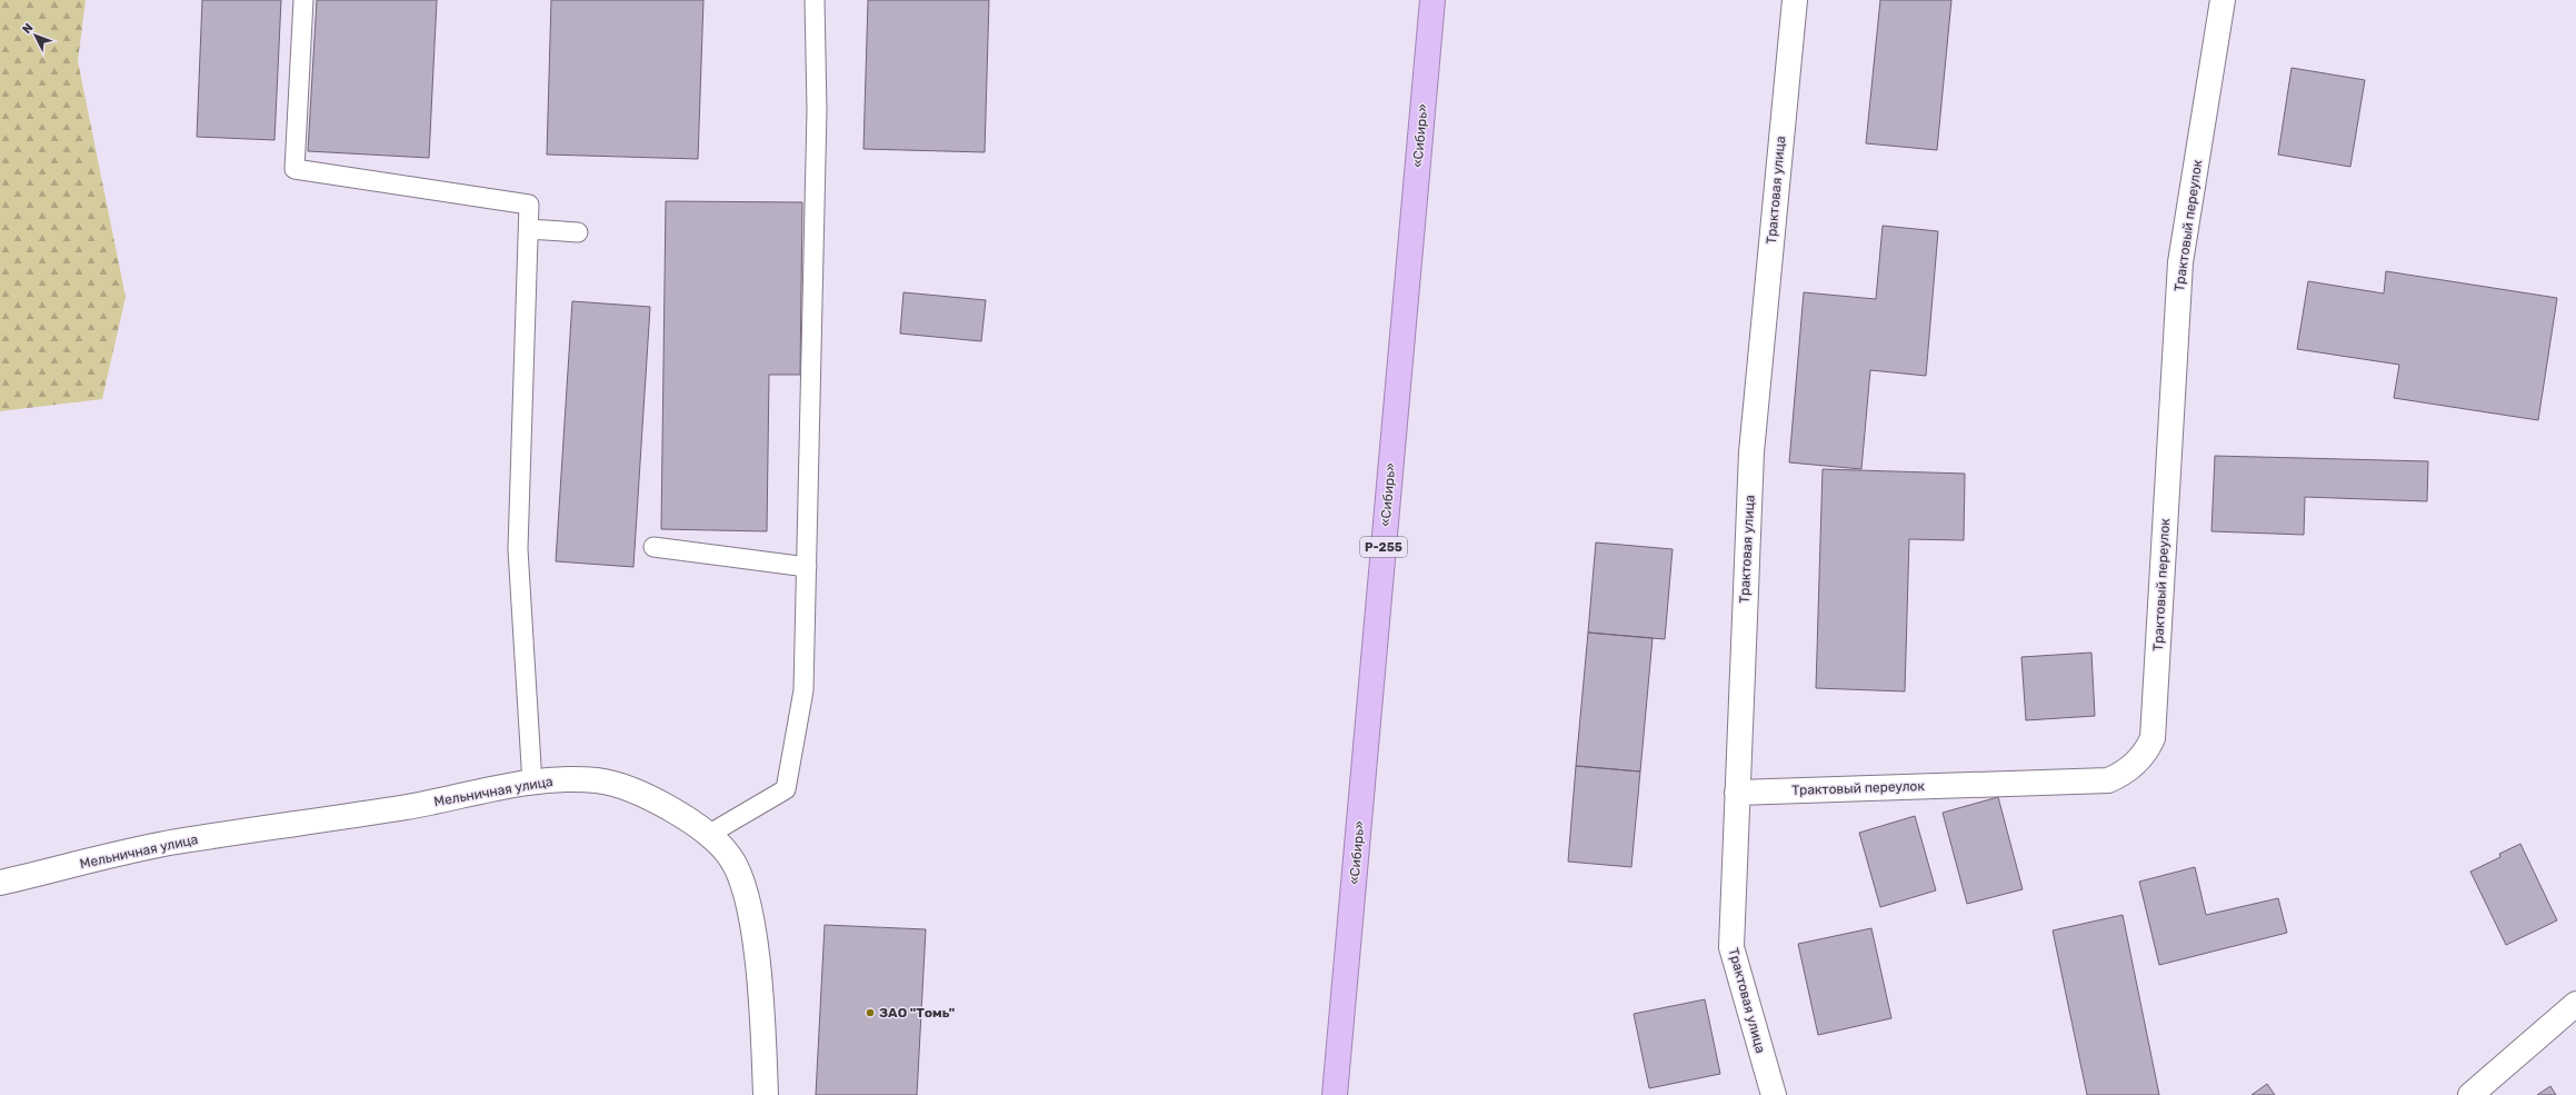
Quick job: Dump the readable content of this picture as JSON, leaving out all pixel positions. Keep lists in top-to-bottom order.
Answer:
{
  "streets": {
    "highway": ["«Сибирь»", "Р-255"],
    "street": ["Трактовая улица", "Трактовый переулок", "Мельничная улица"]
  },
  "crossings": [
    ["Трактовая улица", "Трактовый переулок"]
  ],
  "places": ["ЗАО \"Томь\""],
  "north": "top left"
}
